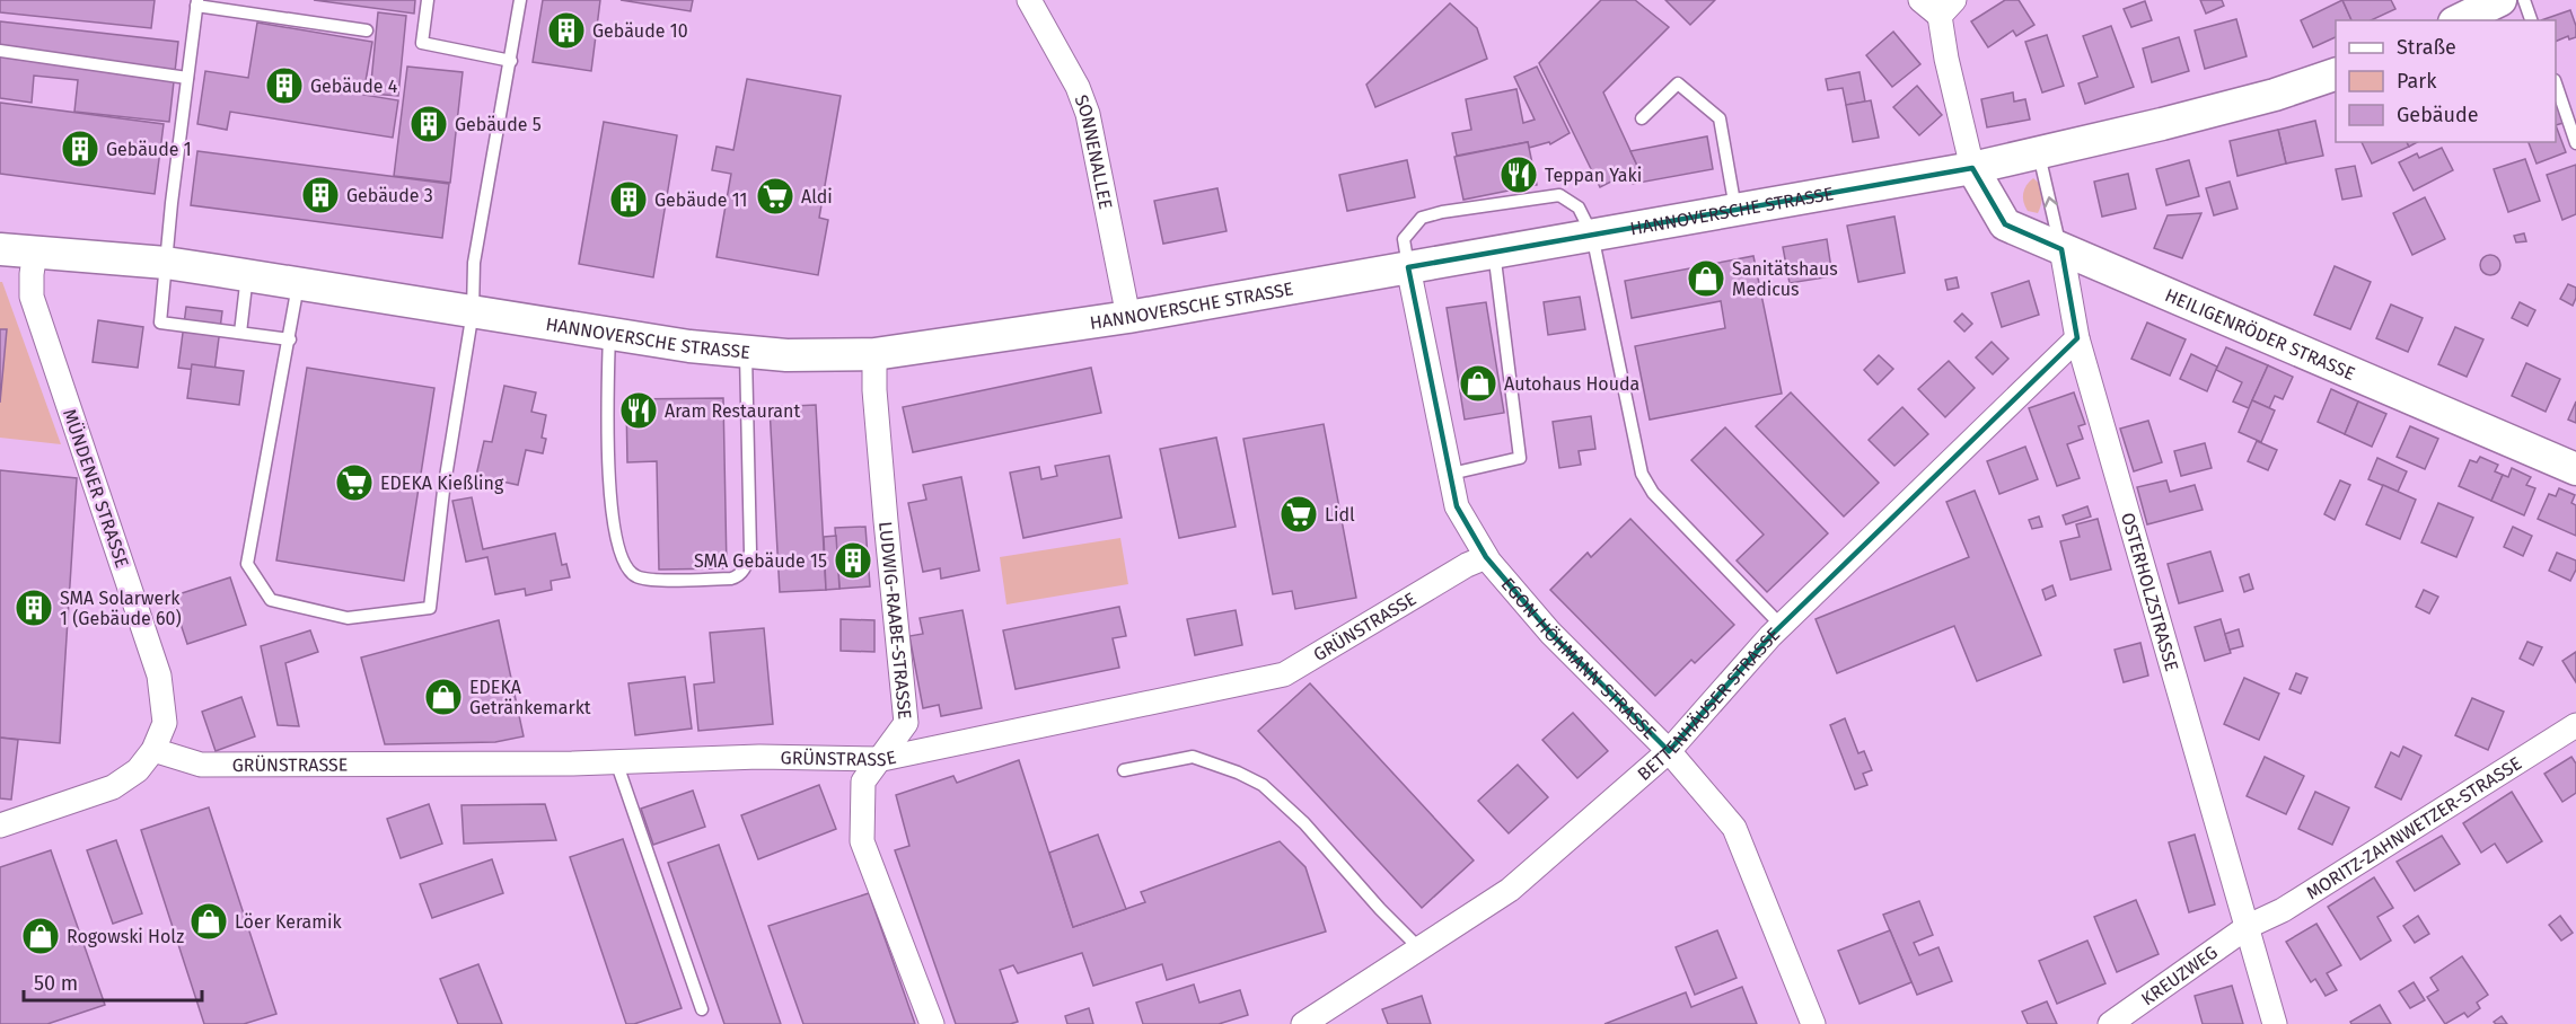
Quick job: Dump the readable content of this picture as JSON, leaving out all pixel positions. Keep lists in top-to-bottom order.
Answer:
{
  "streets": {
    "main road": ["HANNOVERSCHE STRASSE", "HEILIGENRÖDER STRASSE"],
    "street": [
      "SONNENALLEE",
      "MÜNDENER STRASSE",
      "OSTERHOLZSTRASSE",
      "LUDWIG-RAABE-STRASSE",
      "GRÜNSTRASSE",
      "EGON-HÖHMANN-STRASSE",
      "BETTENHÄUSER STRASSE",
      "MORITZ-ZAHNWETZER-STRASSE",
      "KREUZWEG"
    ]
  },
  "crossings": [
    ["SONNENALLEE", "HANNOVERSCHE STRASSE"],
    ["HANNOVERSCHE STRASSE", "HEILIGENRÖDER STRASSE"],
    ["HANNOVERSCHE STRASSE", "MÜNDENER STRASSE"],
    ["HANNOVERSCHE STRASSE", "OSTERHOLZSTRASSE"],
    ["HANNOVERSCHE STRASSE", "LUDWIG-RAABE-STRASSE"],
    ["HANNOVERSCHE STRASSE", "EGON-HÖHMANN-STRASSE"],
    ["HEILIGENRÖDER STRASSE", "OSTERHOLZSTRASSE"],
    ["MÜNDENER STRASSE", "GRÜNSTRASSE"],
    ["OSTERHOLZSTRASSE", "BETTENHÄUSER STRASSE"],
    ["OSTERHOLZSTRASSE", "MORITZ-ZAHNWETZER-STRASSE"],
    ["OSTERHOLZSTRASSE", "KREUZWEG"],
    ["LUDWIG-RAABE-STRASSE", "GRÜNSTRASSE"],
    ["GRÜNSTRASSE", "EGON-HÖHMANN-STRASSE"],
    ["EGON-HÖHMANN-STRASSE", "BETTENHÄUSER STRASSE"],
    ["MORITZ-ZAHNWETZER-STRASSE", "KREUZWEG"]
  ],
  "places": {
    "building": [
      "Gebäude 10",
      "Gebäude 4",
      "Gebäude 5",
      "Gebäude 1",
      "Gebäude 3",
      "Gebäude 11",
      "SMA Gebäude 15",
      "SMA Solarwerk 1 (Gebäude 60)"
    ],
    "restaurant": ["Teppan Yaki", "Aram Restaurant"],
    "supermarket": ["Aldi", "EDEKA Kießling", "Lidl"],
    "shop": [
      "Sanitätshaus Medicus",
      "Autohaus Houda",
      "EDEKA Getränkemarkt",
      "Löer Keramik",
      "Rogowski Holz"
    ]
  },
  "legend": ["Straße", "Park", "Gebäude"],
  "scale_bar": "50 m"
}
